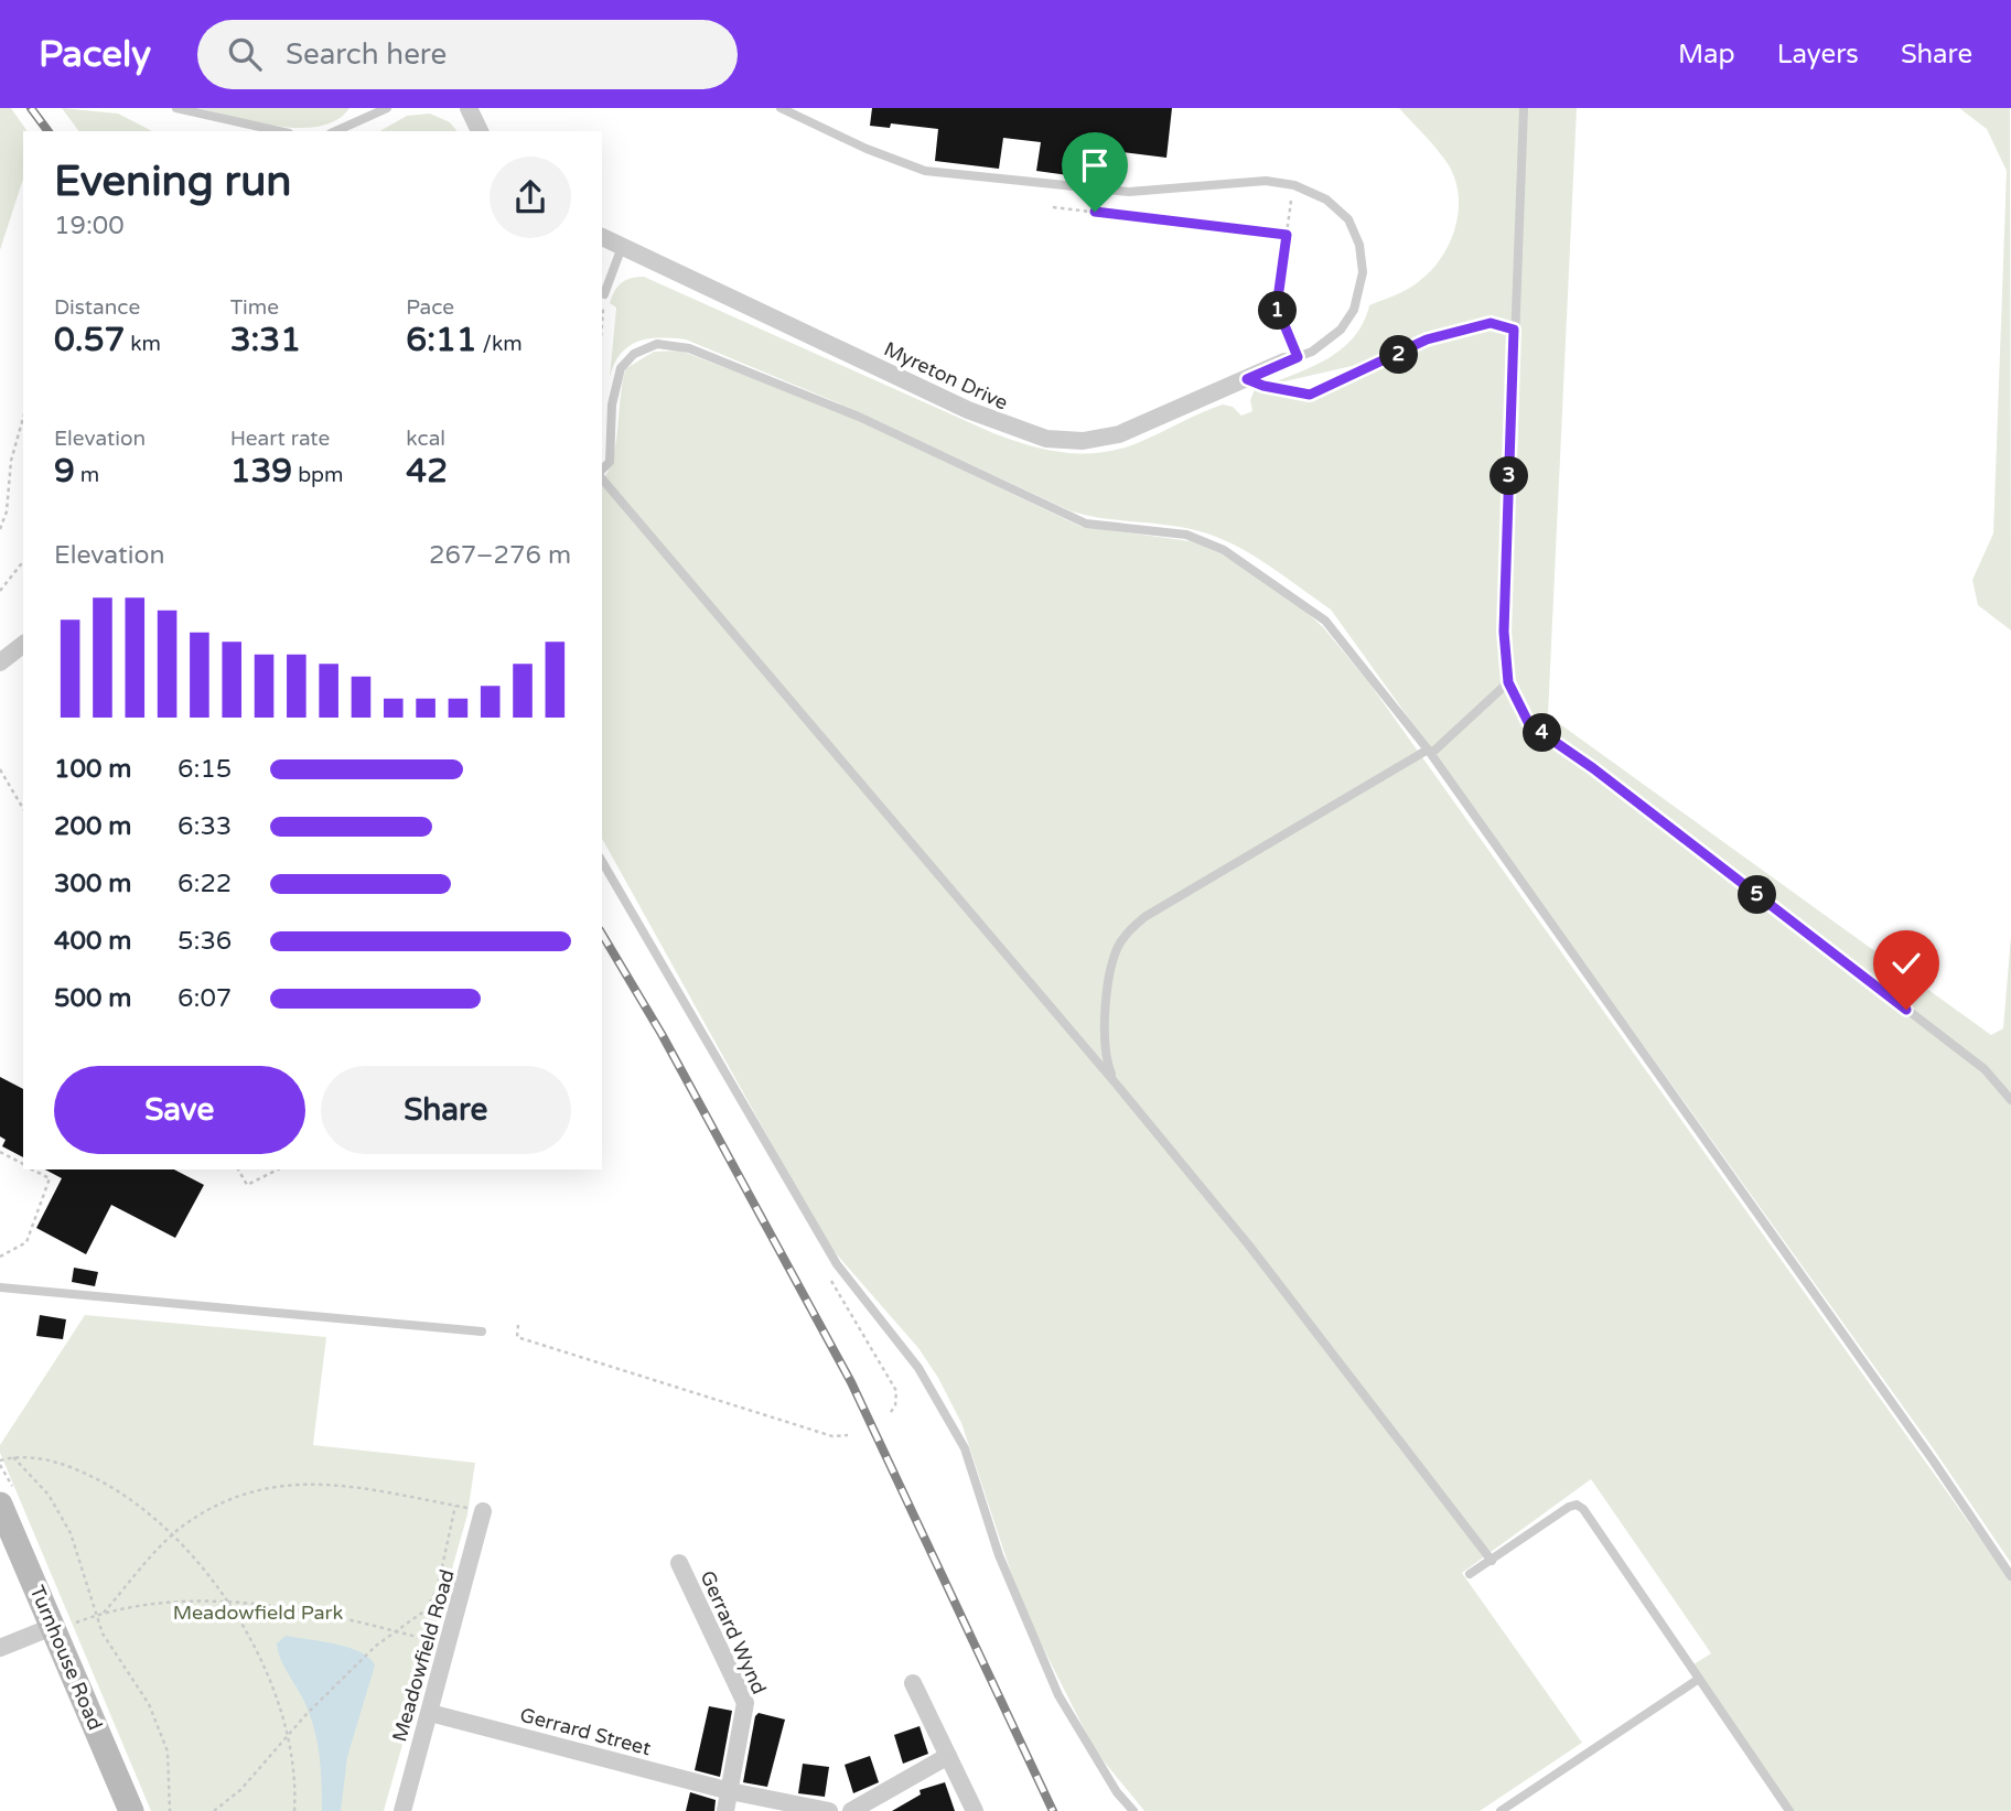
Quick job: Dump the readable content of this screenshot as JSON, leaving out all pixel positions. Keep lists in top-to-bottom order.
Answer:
{
  "streets": {
    "street": [
      "Myreton Drive",
      "Gerrard Wynd",
      "Meadowfield Road",
      "Turnhouse Road",
      "Gerrard Street"
    ]
  },
  "crossings": [
    ["Gerrard Wynd", "Gerrard Street"],
    ["Meadowfield Road", "Gerrard Street"]
  ],
  "parks": ["Meadowfield Park"],
  "page": {
    "header": "Pacely",
    "search": "Search here",
    "nav": ["Map", "Layers", "Share"],
    "heading": ["Evening run", "19:00"],
    "stats": [
      ["Distance", "0.57 km"],
      ["Time", "3:31"],
      ["Pace", "6:11 /km"],
      ["Elevation", "9 m"],
      ["Heart rate", "139 bpm"],
      ["kcal", "42"]
    ],
    "pins": [
      "1",
      "2",
      "3",
      "4",
      "5"
    ],
    "chart": ["Elevation", "267–276 m"],
    "list": [
      {
        "name": "100 m",
        "note": "6:15"
      },
      {
        "name": "200 m",
        "note": "6:33"
      },
      {
        "name": "300 m",
        "note": "6:22"
      },
      {
        "name": "400 m",
        "note": "5:36"
      },
      {
        "name": "500 m",
        "note": "6:07"
      }
    ],
    "buttons": ["Save", "Share"]
  }
}
